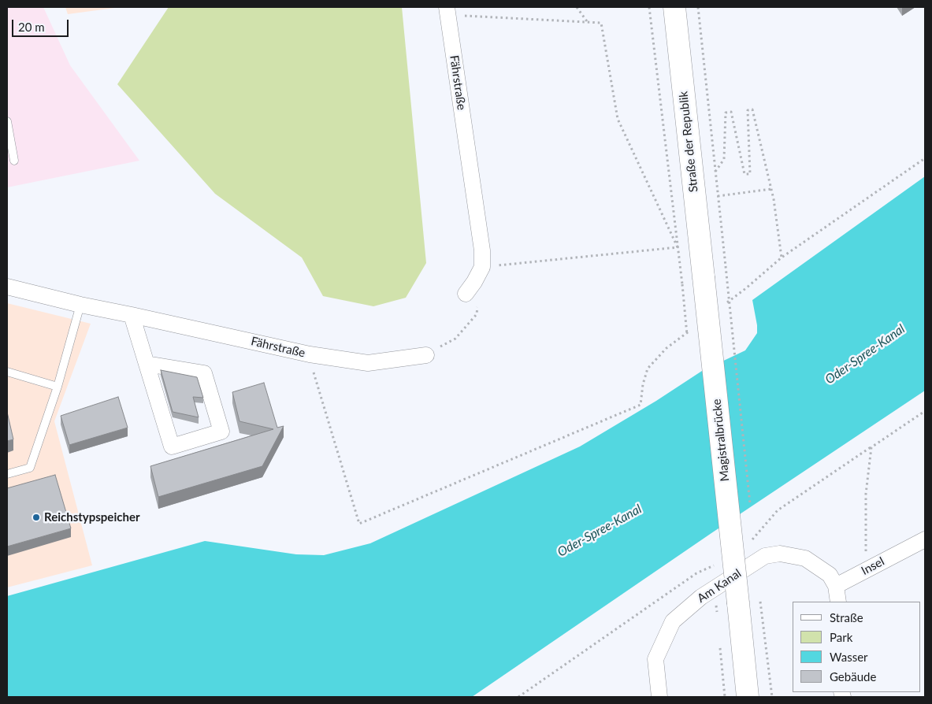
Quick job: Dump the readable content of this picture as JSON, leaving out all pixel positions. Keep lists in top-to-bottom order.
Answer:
{
  "streets": {
    "main road": ["Straße der Republik", "Magistralbrücke"],
    "street": ["Fährstraße", "Insel", "Am Kanal"]
  },
  "crossings": [
    ["Straße der Republik", "Magistralbrücke"],
    ["Insel", "Am Kanal"]
  ],
  "water": ["Oder-Spree-Kanal"],
  "places": ["Reichstypspeicher"],
  "legend": [
    "Straße",
    "Park",
    "Wasser",
    "Gebäude"
  ],
  "scale_bar": "20 m"
}
